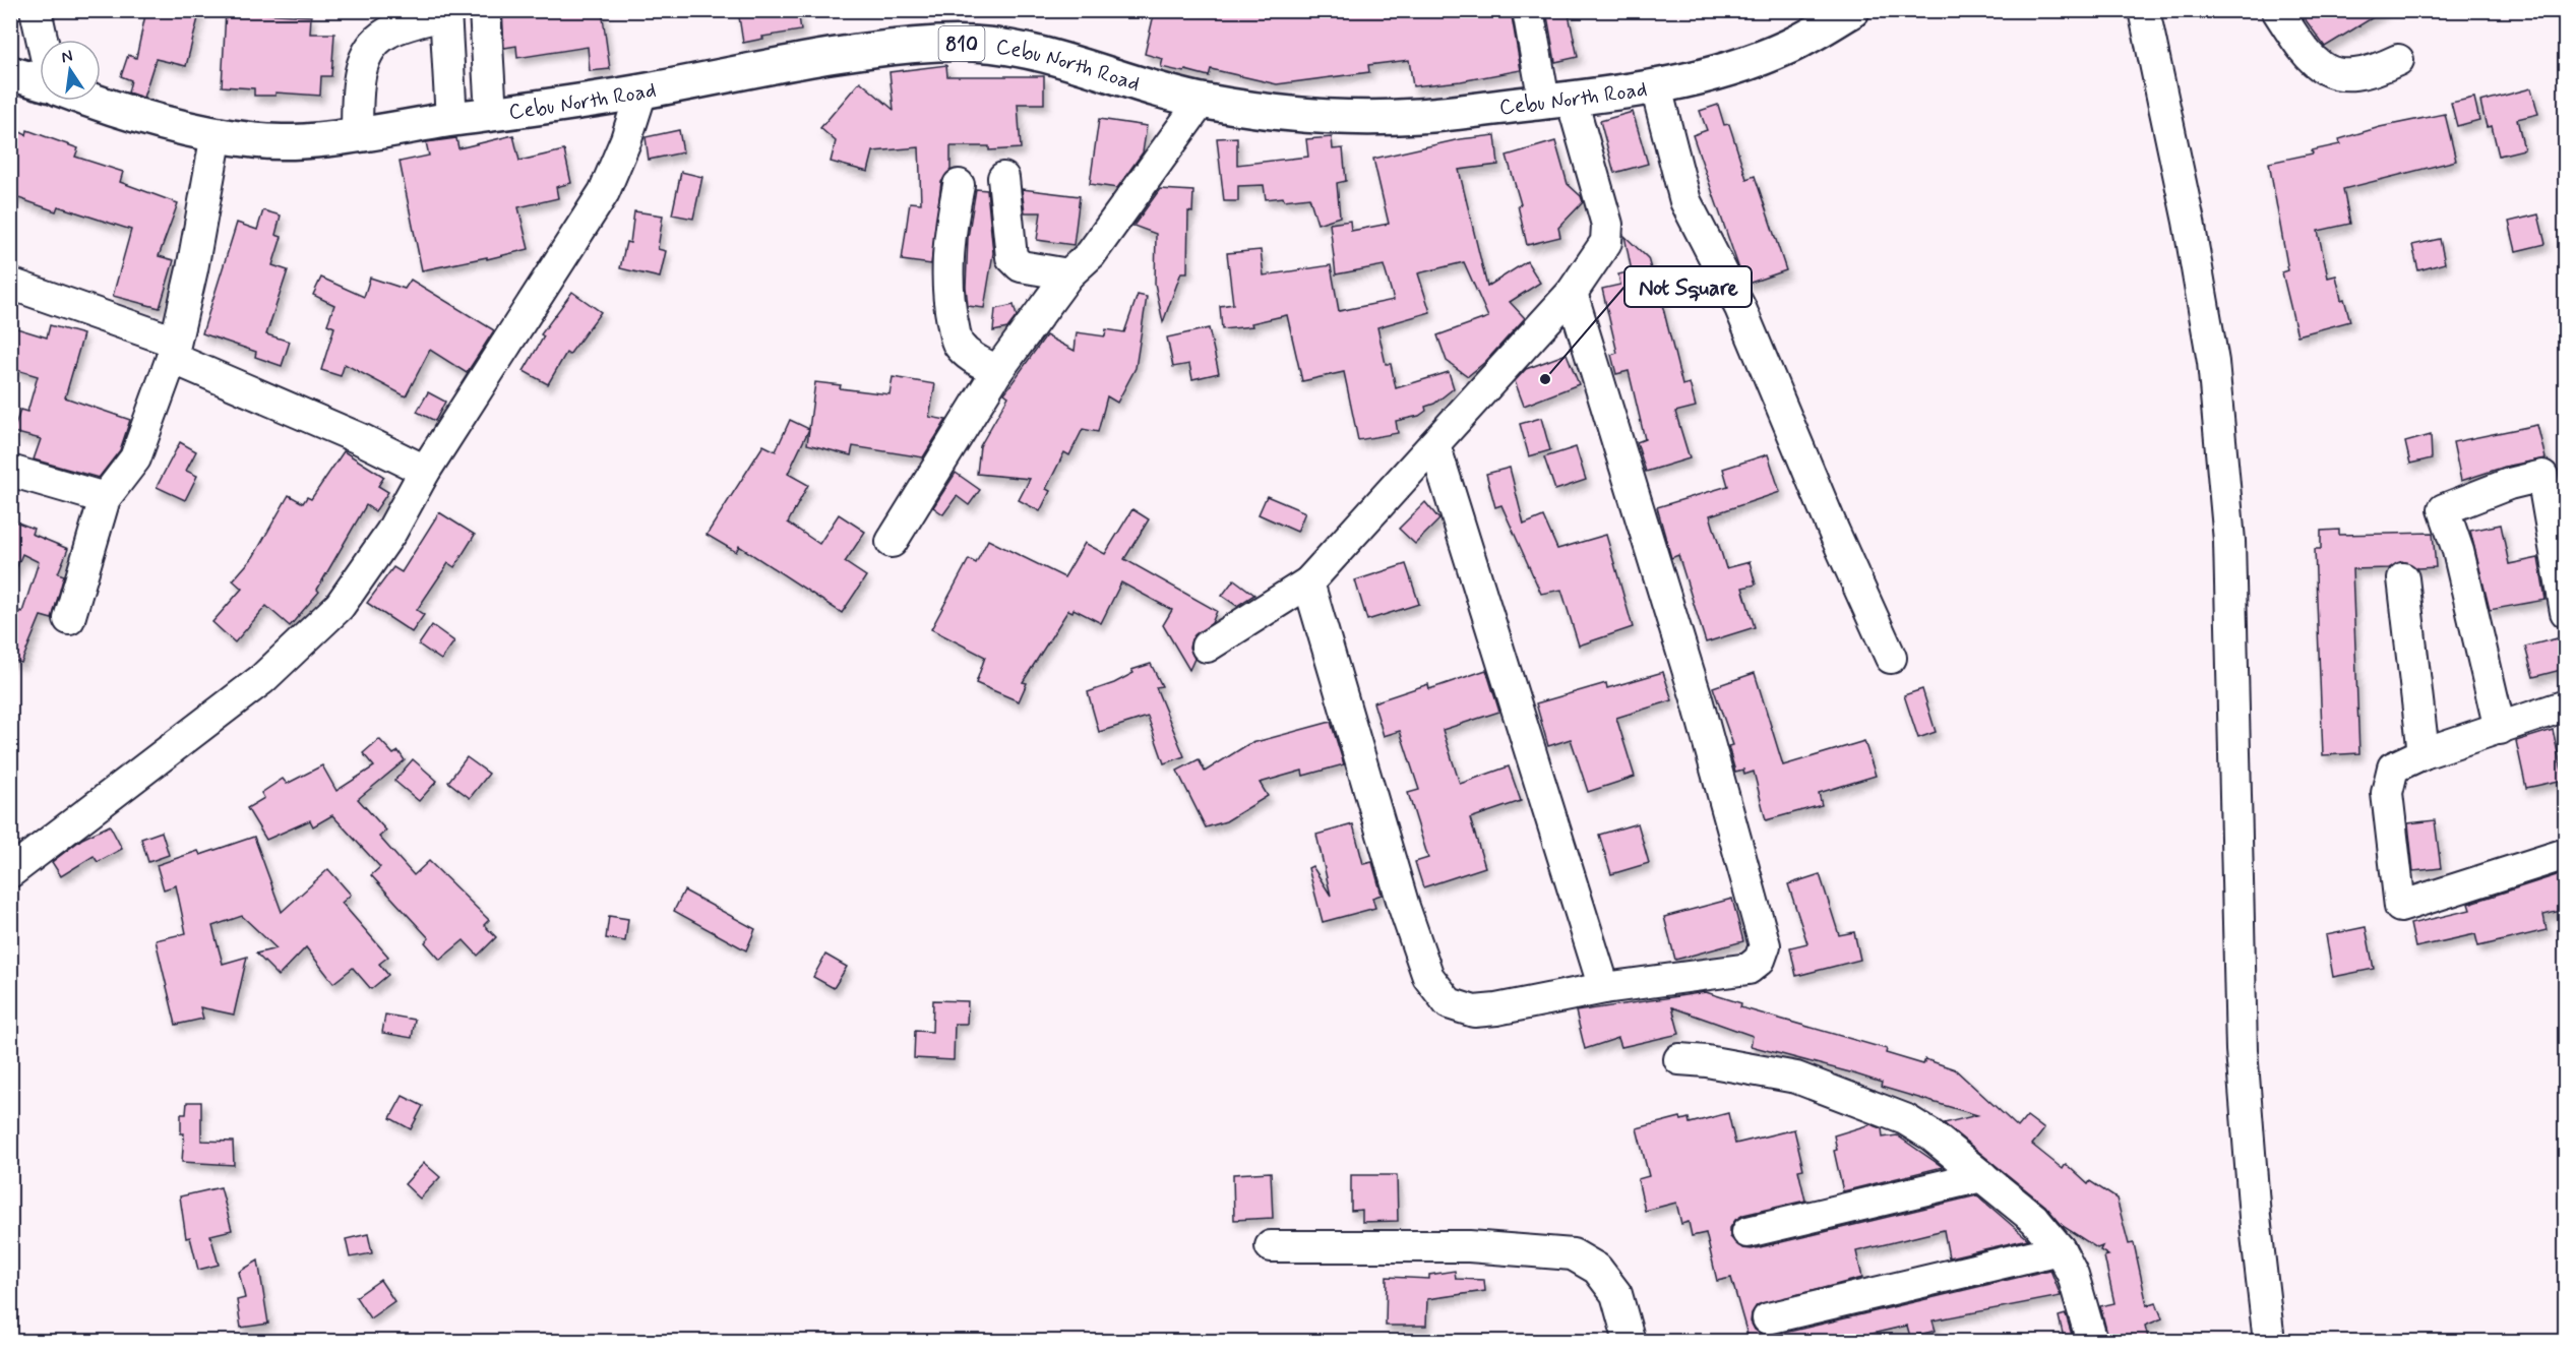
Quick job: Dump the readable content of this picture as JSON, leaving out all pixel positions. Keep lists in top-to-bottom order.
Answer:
{
  "streets": {
    "highway": ["810", "Cebu North Road"]
  },
  "places": ["Not Square"],
  "north": "top"
}
